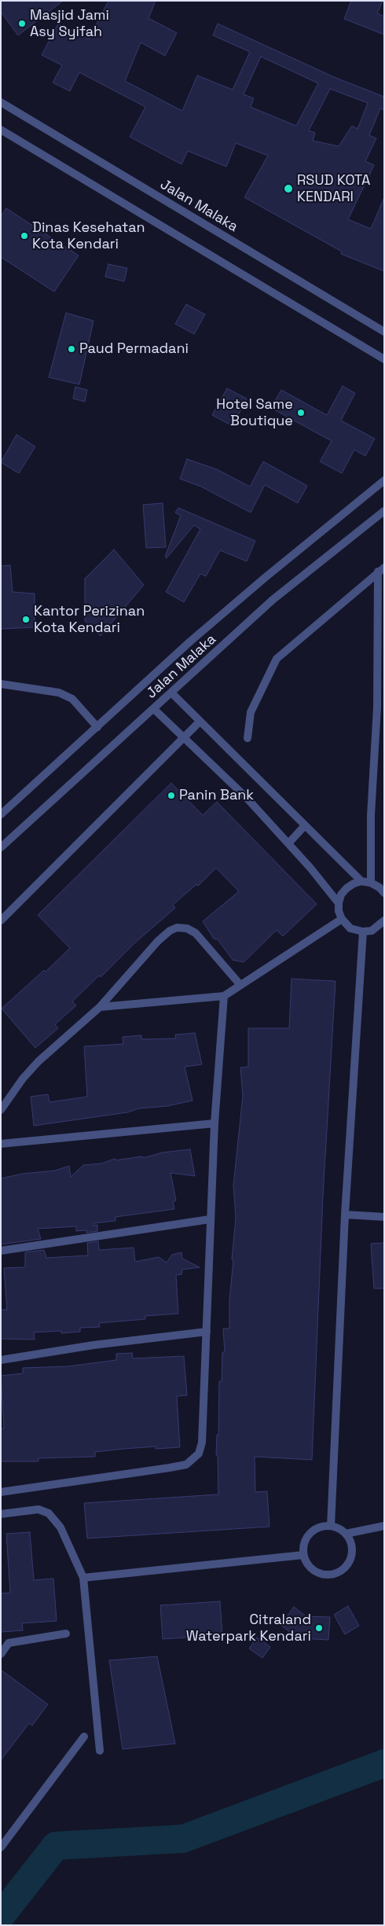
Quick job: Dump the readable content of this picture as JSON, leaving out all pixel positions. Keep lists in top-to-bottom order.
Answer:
{
  "streets": {
    "street": ["Jalan Malaka"]
  },
  "places": [
    "Masjid Jami Asy Syifah",
    "RSUD KOTA KENDARI",
    "Dinas Kesehatan Kota Kendari",
    "Paud Permadani",
    "Hotel Same Boutique",
    "Kantor Perizinan Kota Kendari",
    "Panin Bank",
    "Citraland Waterpark Kendari"
  ]
}
